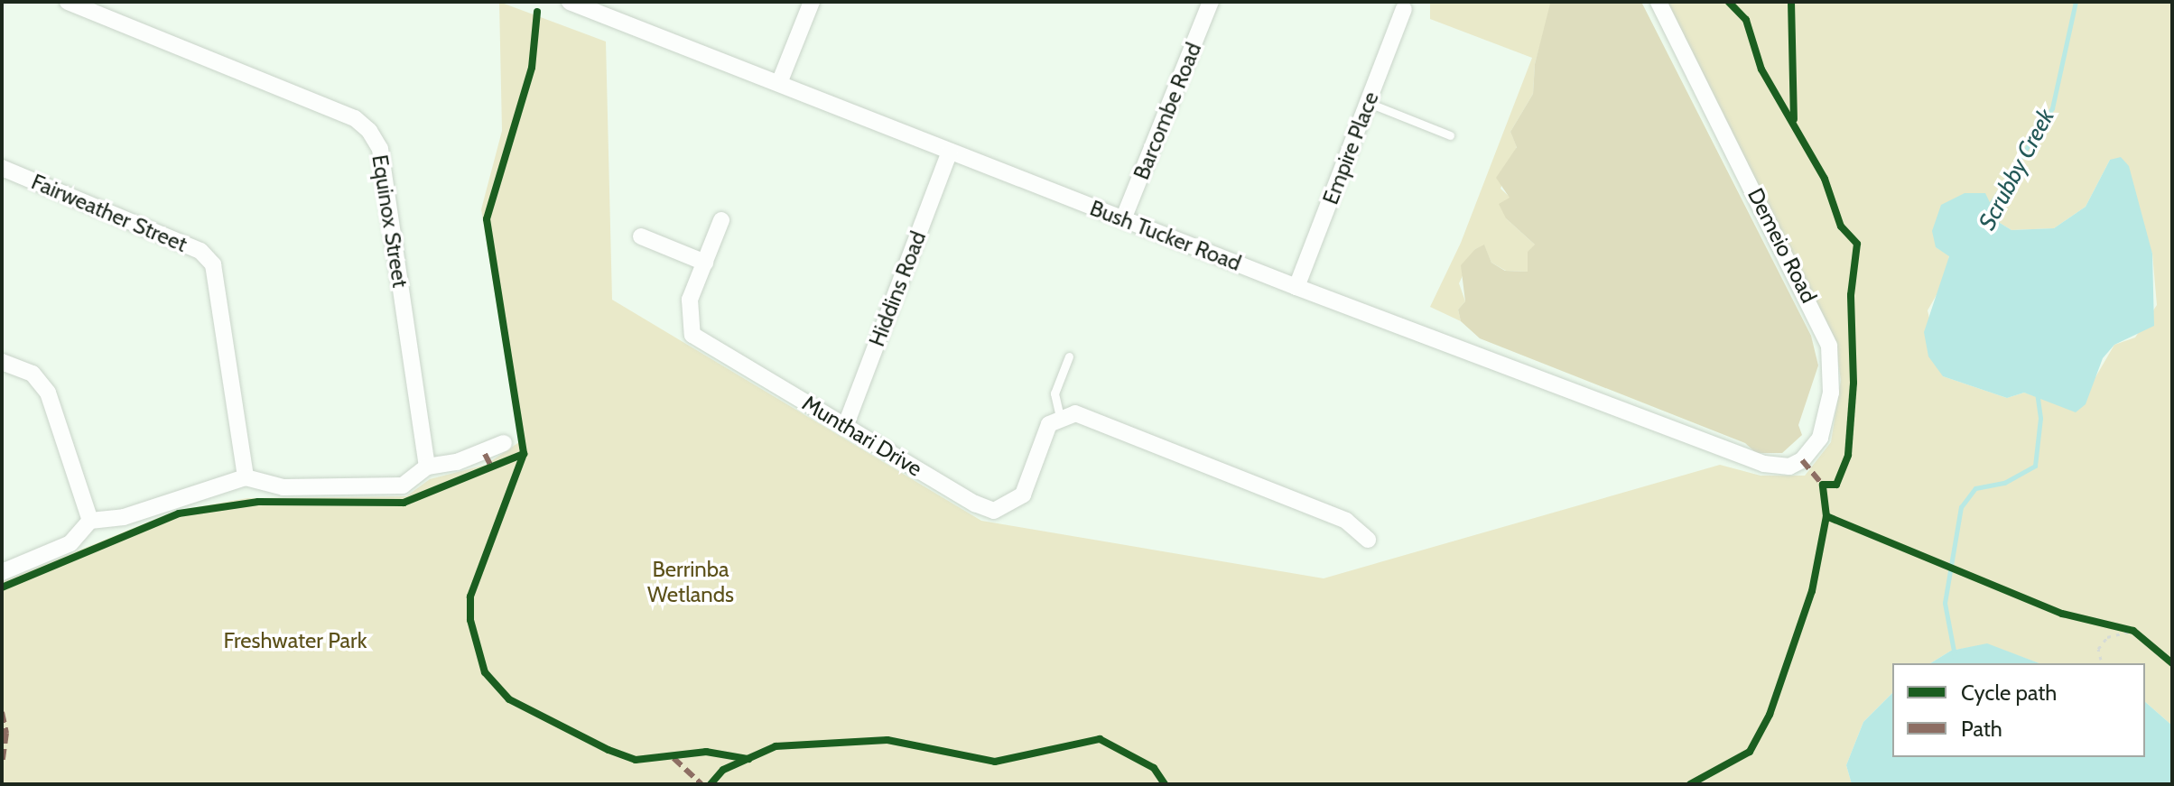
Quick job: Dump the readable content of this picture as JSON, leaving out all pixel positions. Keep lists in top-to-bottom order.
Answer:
{
  "streets": {
    "street": [
      "Barcombe Road",
      "Empire Place",
      "Fairweather Street",
      "Equinox Street",
      "Bush Tucker Road",
      "Demeio Road",
      "Hiddins Road",
      "Munthari Drive"
    ]
  },
  "crossings": [
    ["Barcombe Road", "Bush Tucker Road"],
    ["Empire Place", "Bush Tucker Road"],
    ["Bush Tucker Road", "Demeio Road"],
    ["Bush Tucker Road", "Hiddins Road"],
    ["Hiddins Road", "Munthari Drive"]
  ],
  "water": ["Scrubby Creek"],
  "parks": ["Berrinba Wetlands", "Freshwater Park"],
  "legend": ["Cycle path", "Path"]
}
